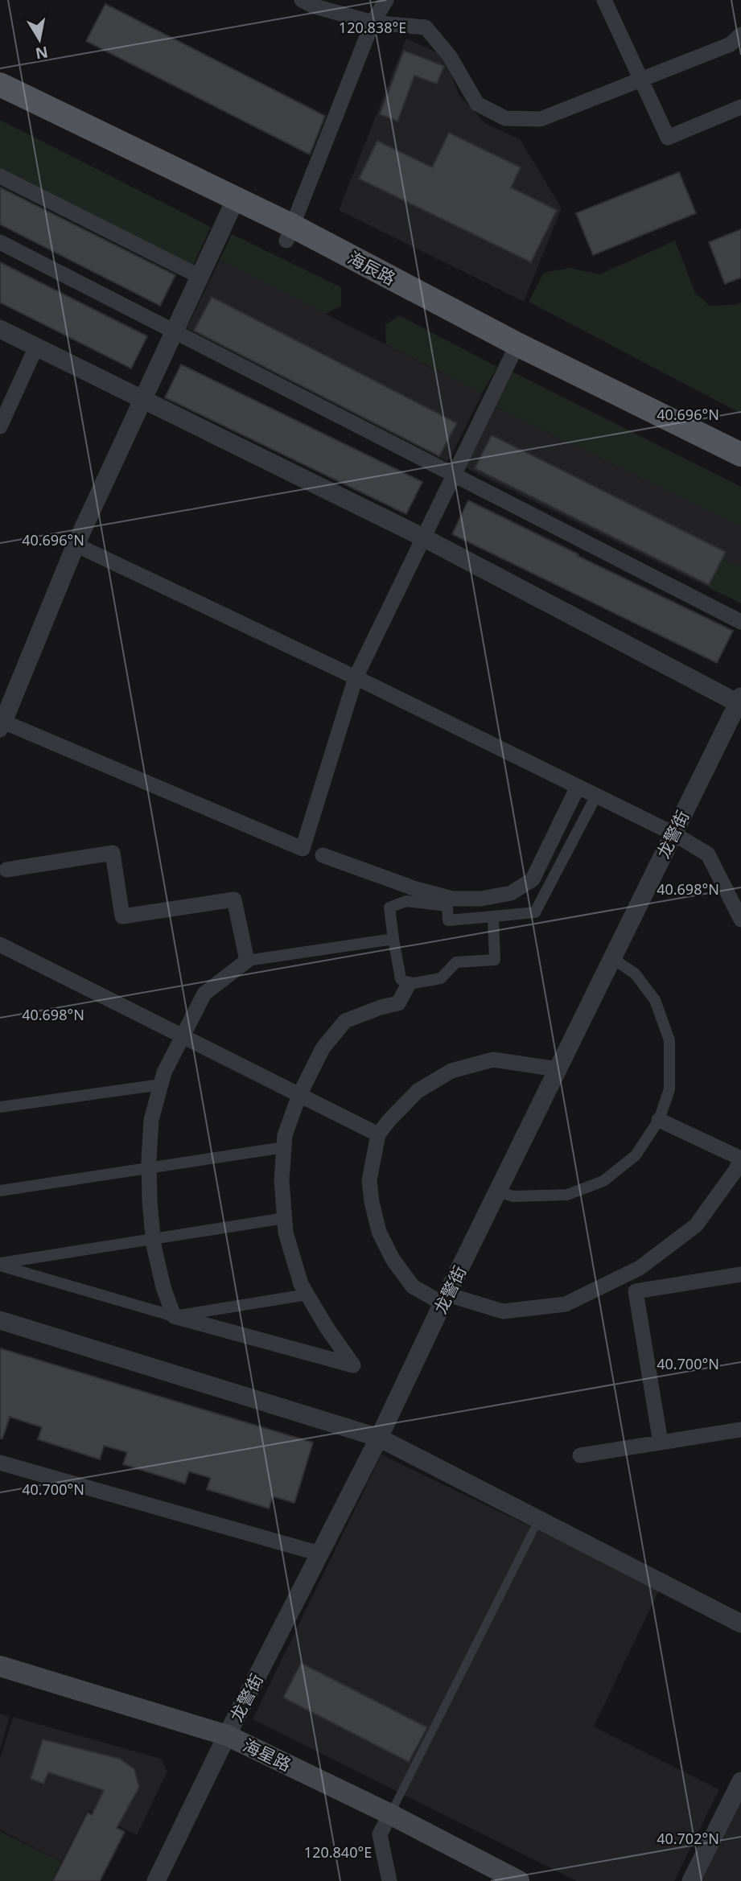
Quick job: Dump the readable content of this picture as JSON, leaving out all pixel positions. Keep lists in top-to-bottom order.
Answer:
{
  "streets": {
    "main road": ["海辰路", "海星路"],
    "street": ["龙警街"]
  },
  "crossings": [
    ["龙警街", "海星路"]
  ],
  "north": "bottom",
  "coordinates": [
    "120.838°E",
    "40.696°N",
    "40.698°N",
    "40.700°N",
    "40.702°N",
    "120.840°E"
  ]
}
